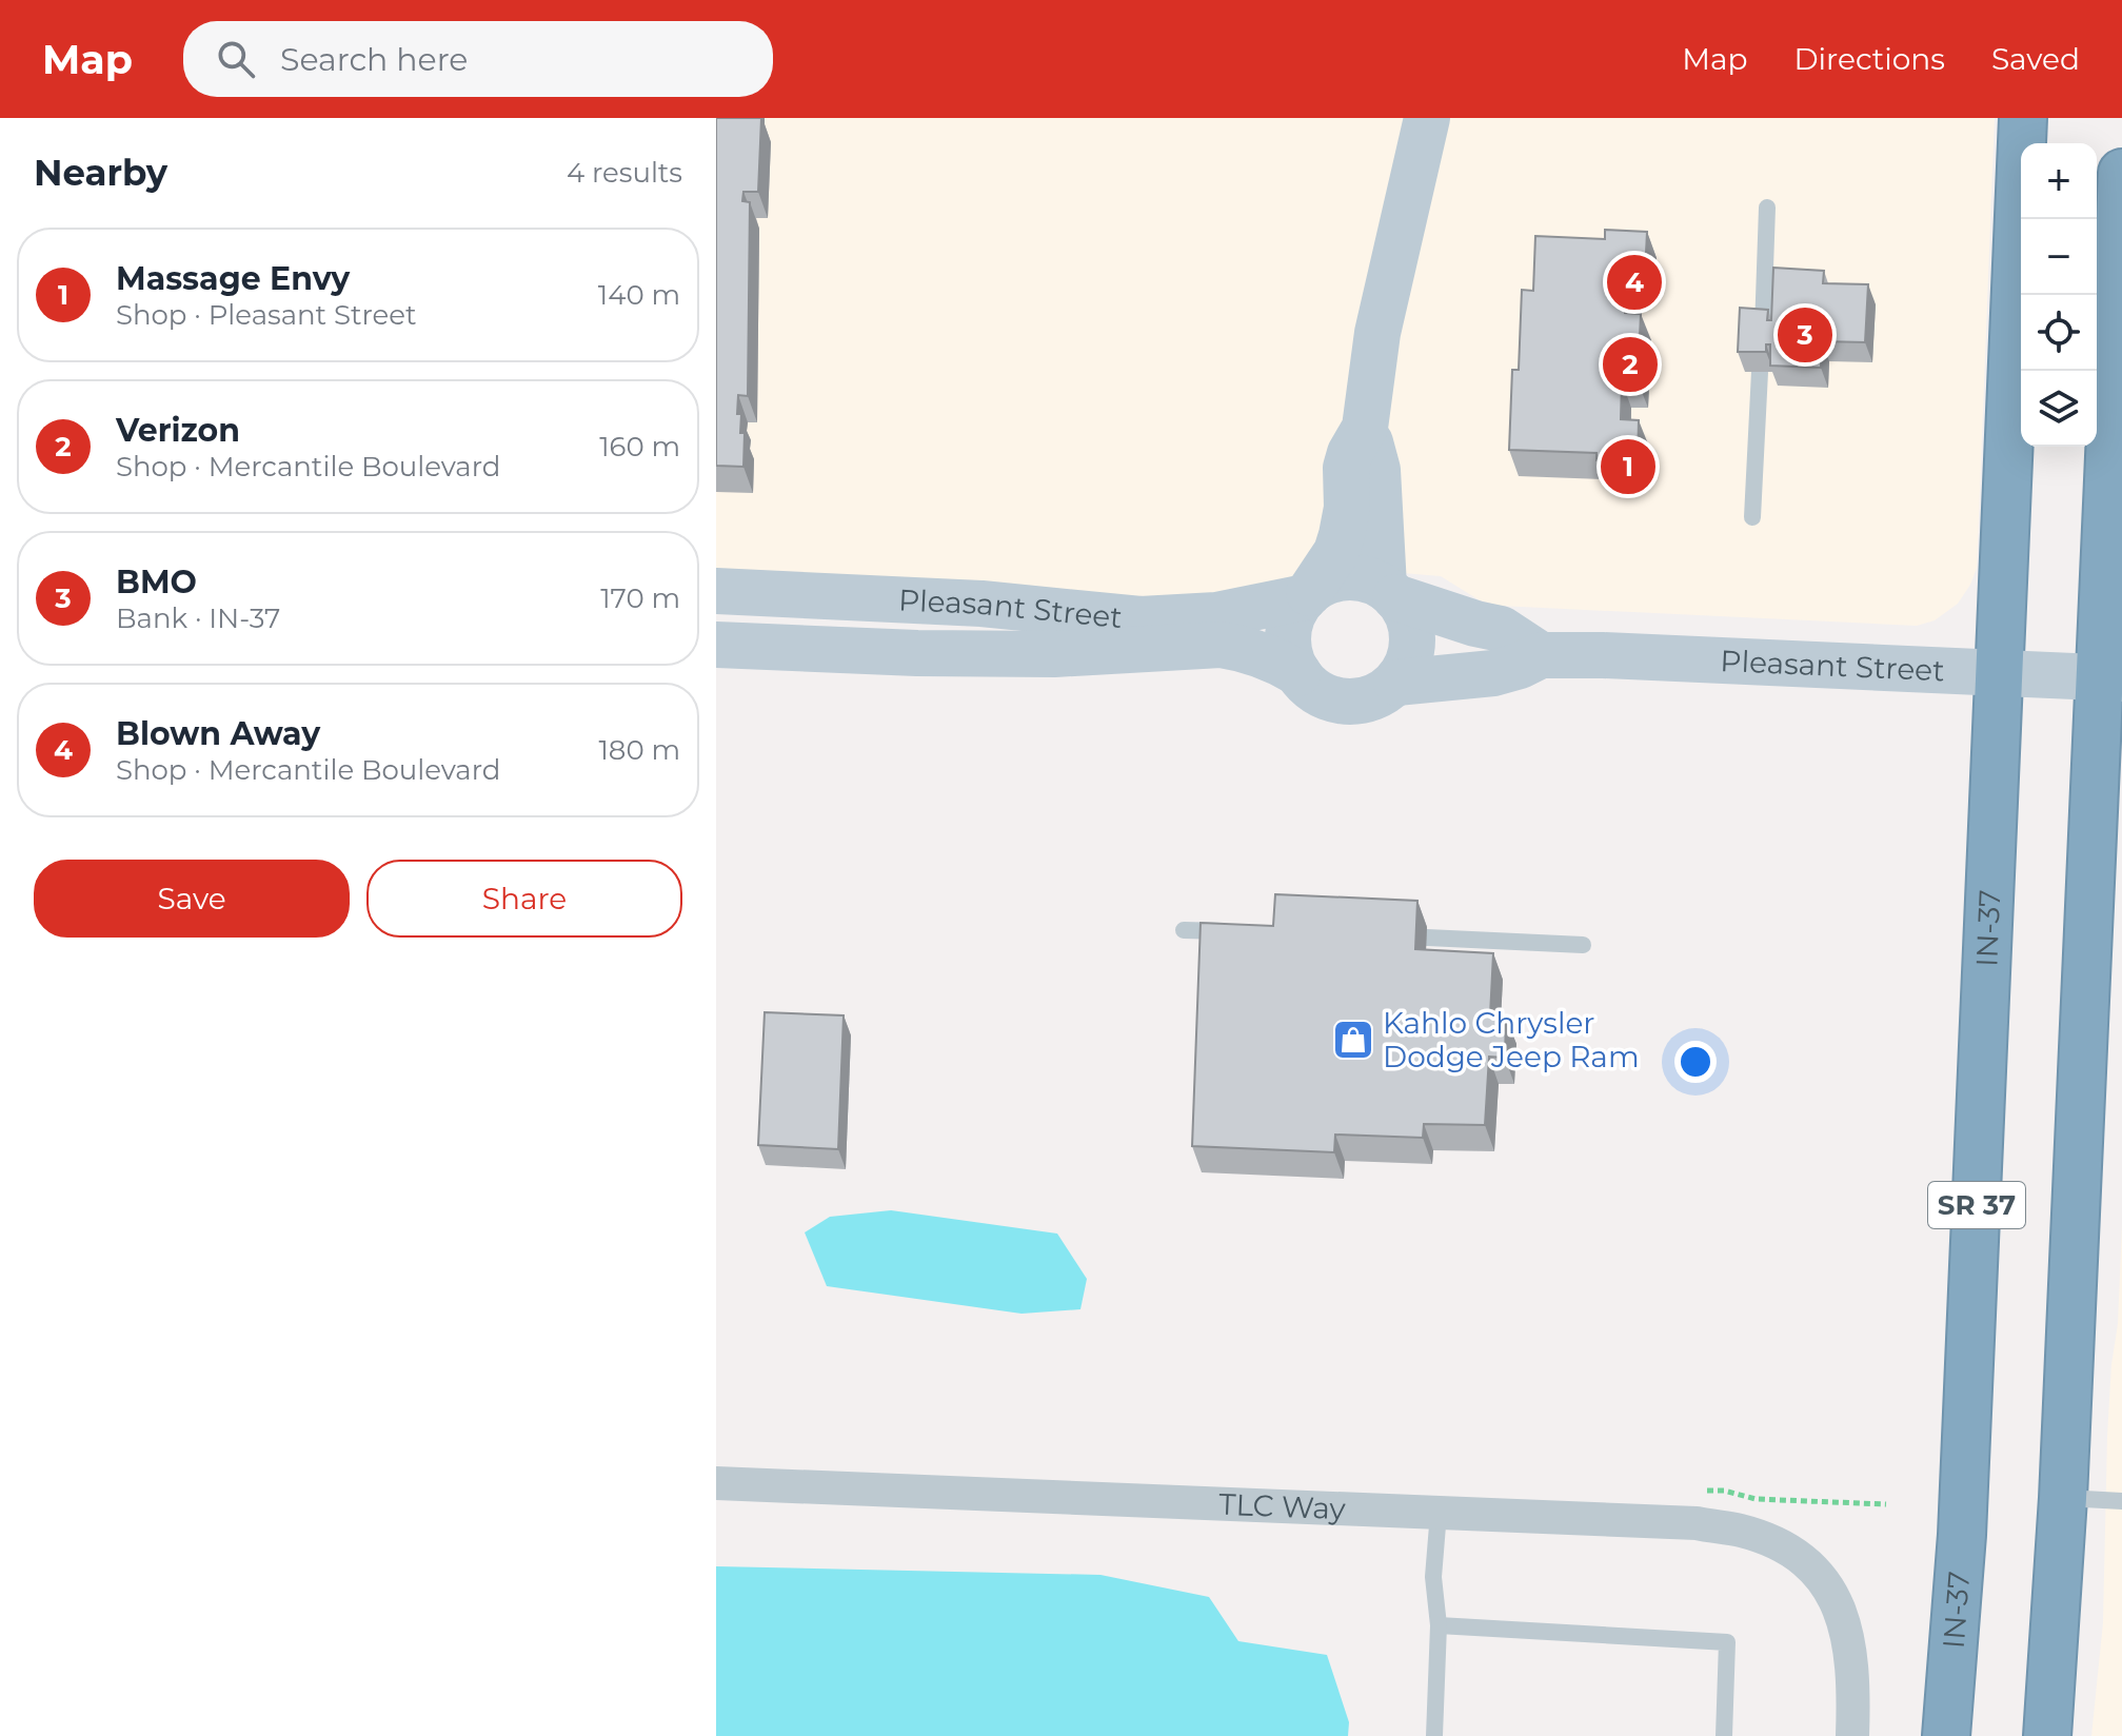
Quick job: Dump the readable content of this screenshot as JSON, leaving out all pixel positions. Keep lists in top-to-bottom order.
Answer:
{
  "streets": {
    "highway": ["IN-37", "SR 37"],
    "street": ["Pleasant Street", "TLC Way"]
  },
  "crossings": [
    ["Pleasant Street", "IN-37"]
  ],
  "places": {
    "shop": ["Kahlo Chrysler Dodge Jeep Ram"]
  },
  "page": {
    "header": "Map",
    "search": "Search here",
    "nav": ["Map", "Directions", "Saved"],
    "heading": ["Nearby", "4 results"],
    "map_buttons": ["+", "−"],
    "list": [
      {
        "mark": "1",
        "name": "Massage Envy",
        "note": "Shop · Pleasant Street",
        "value": "140 m"
      },
      {
        "mark": "2",
        "name": "Verizon",
        "note": "Shop · Mercantile Boulevard",
        "value": "160 m"
      },
      {
        "mark": "3",
        "name": "BMO",
        "note": "Bank · IN-37",
        "value": "170 m"
      },
      {
        "mark": "4",
        "name": "Blown Away",
        "note": "Shop · Mercantile Boulevard",
        "value": "180 m"
      }
    ],
    "pins": [
      "4",
      "3",
      "2",
      "1"
    ],
    "buttons": ["Save", "Share"]
  }
}
